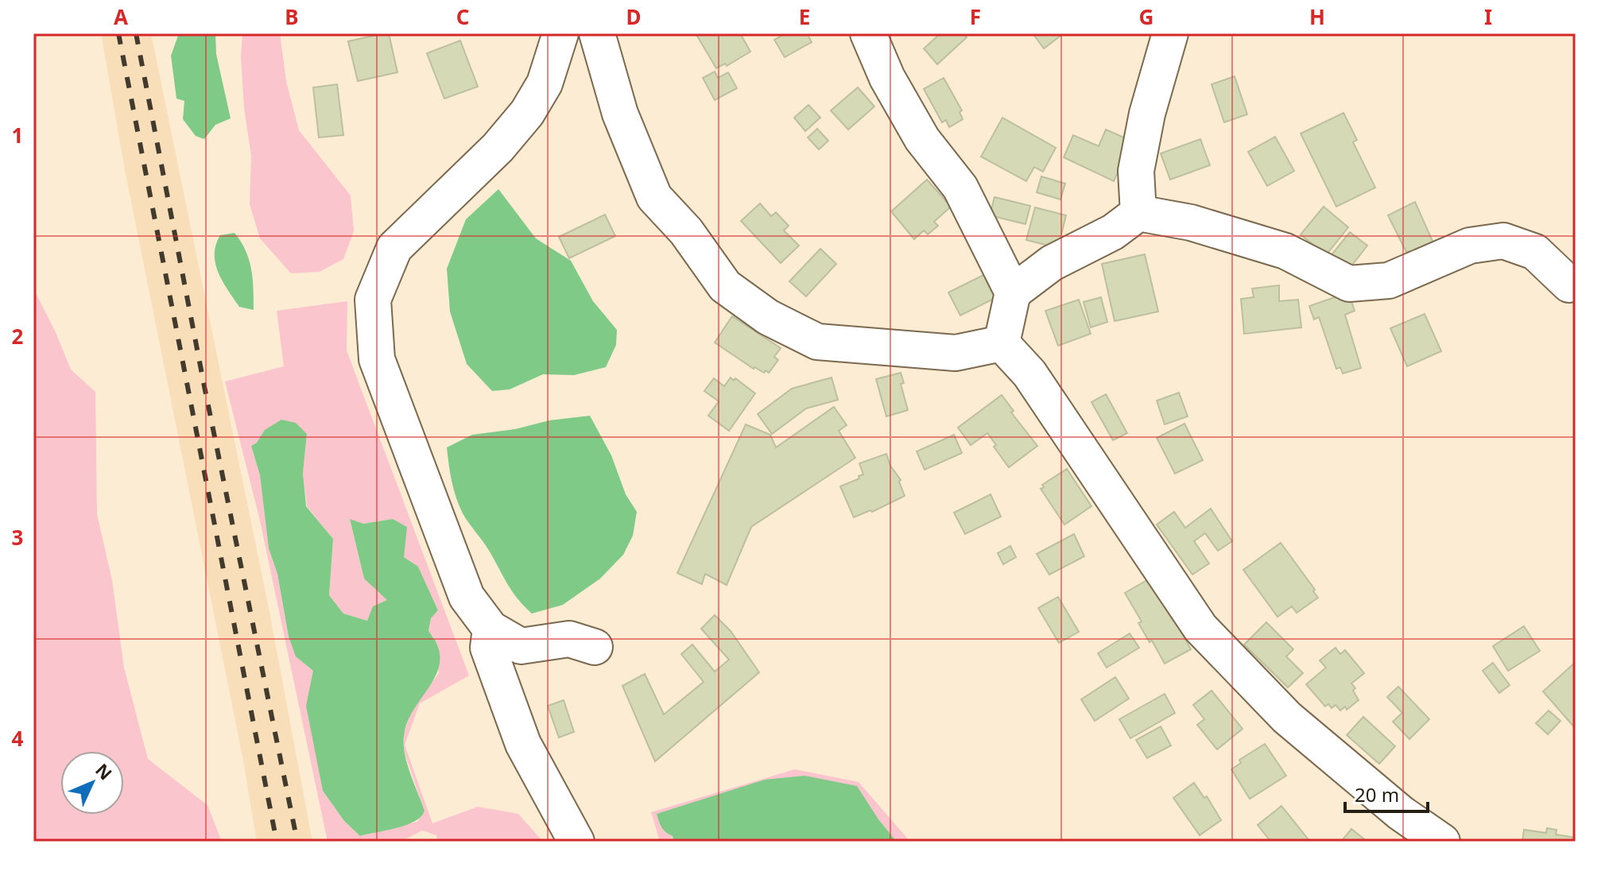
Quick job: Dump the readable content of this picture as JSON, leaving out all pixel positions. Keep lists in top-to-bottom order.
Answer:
{
  "scale_bar": "20 m",
  "north": "top right",
  "grid": {
    "columns": [
      "A",
      "B",
      "C",
      "D",
      "E",
      "F",
      "G",
      "H",
      "I"
    ],
    "rows": [
      "1",
      "2",
      "3",
      "4"
    ]
  }
}
